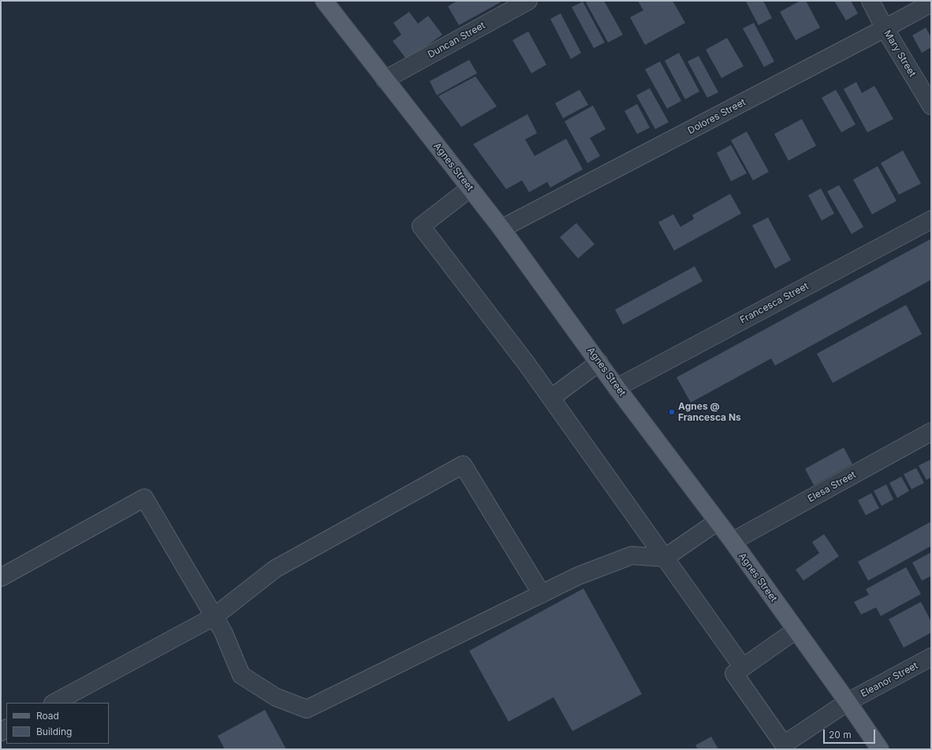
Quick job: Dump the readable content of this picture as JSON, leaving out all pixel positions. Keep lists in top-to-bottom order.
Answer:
{
  "streets": {
    "main road": ["Agnes Street"],
    "street": [
      "Duncan Street",
      "Mary Street",
      "Dolores Street",
      "Francesca Street",
      "Elesa Street",
      "Eleanor Street"
    ]
  },
  "crossings": [
    ["Duncan Street", "Agnes Street"],
    ["Mary Street", "Dolores Street"],
    ["Dolores Street", "Agnes Street"],
    ["Agnes Street", "Francesca Street"],
    ["Agnes Street", "Elesa Street"],
    ["Agnes Street", "Eleanor Street"]
  ],
  "places": ["Agnes @ Francesca Ns"],
  "legend": ["Road", "Building"],
  "scale_bar": "20 m"
}
